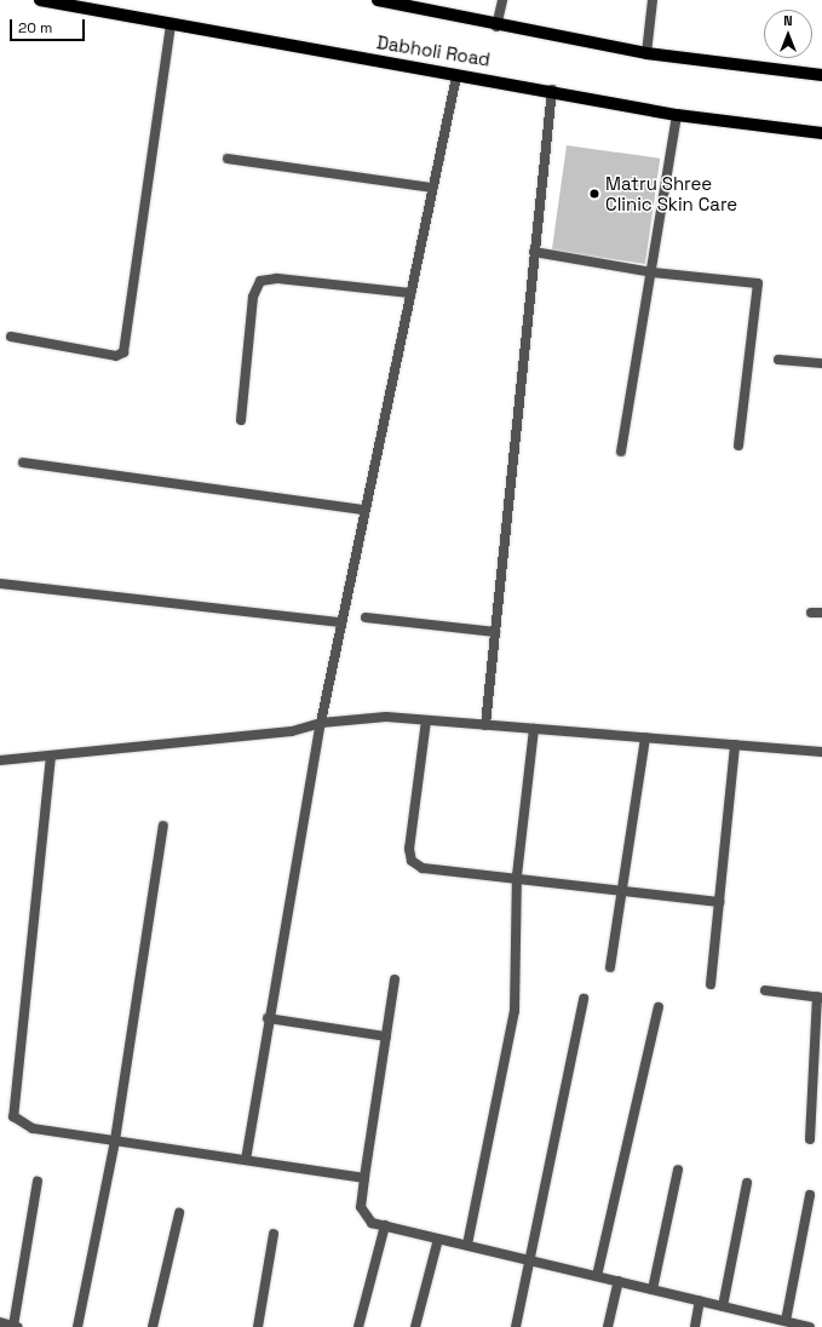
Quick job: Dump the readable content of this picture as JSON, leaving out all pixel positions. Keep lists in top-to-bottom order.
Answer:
{
  "streets": {
    "main road": ["Dabholi Road"]
  },
  "places": ["Matru Shree Clinic Skin Care"],
  "scale_bar": "20 m",
  "north": "top"
}
